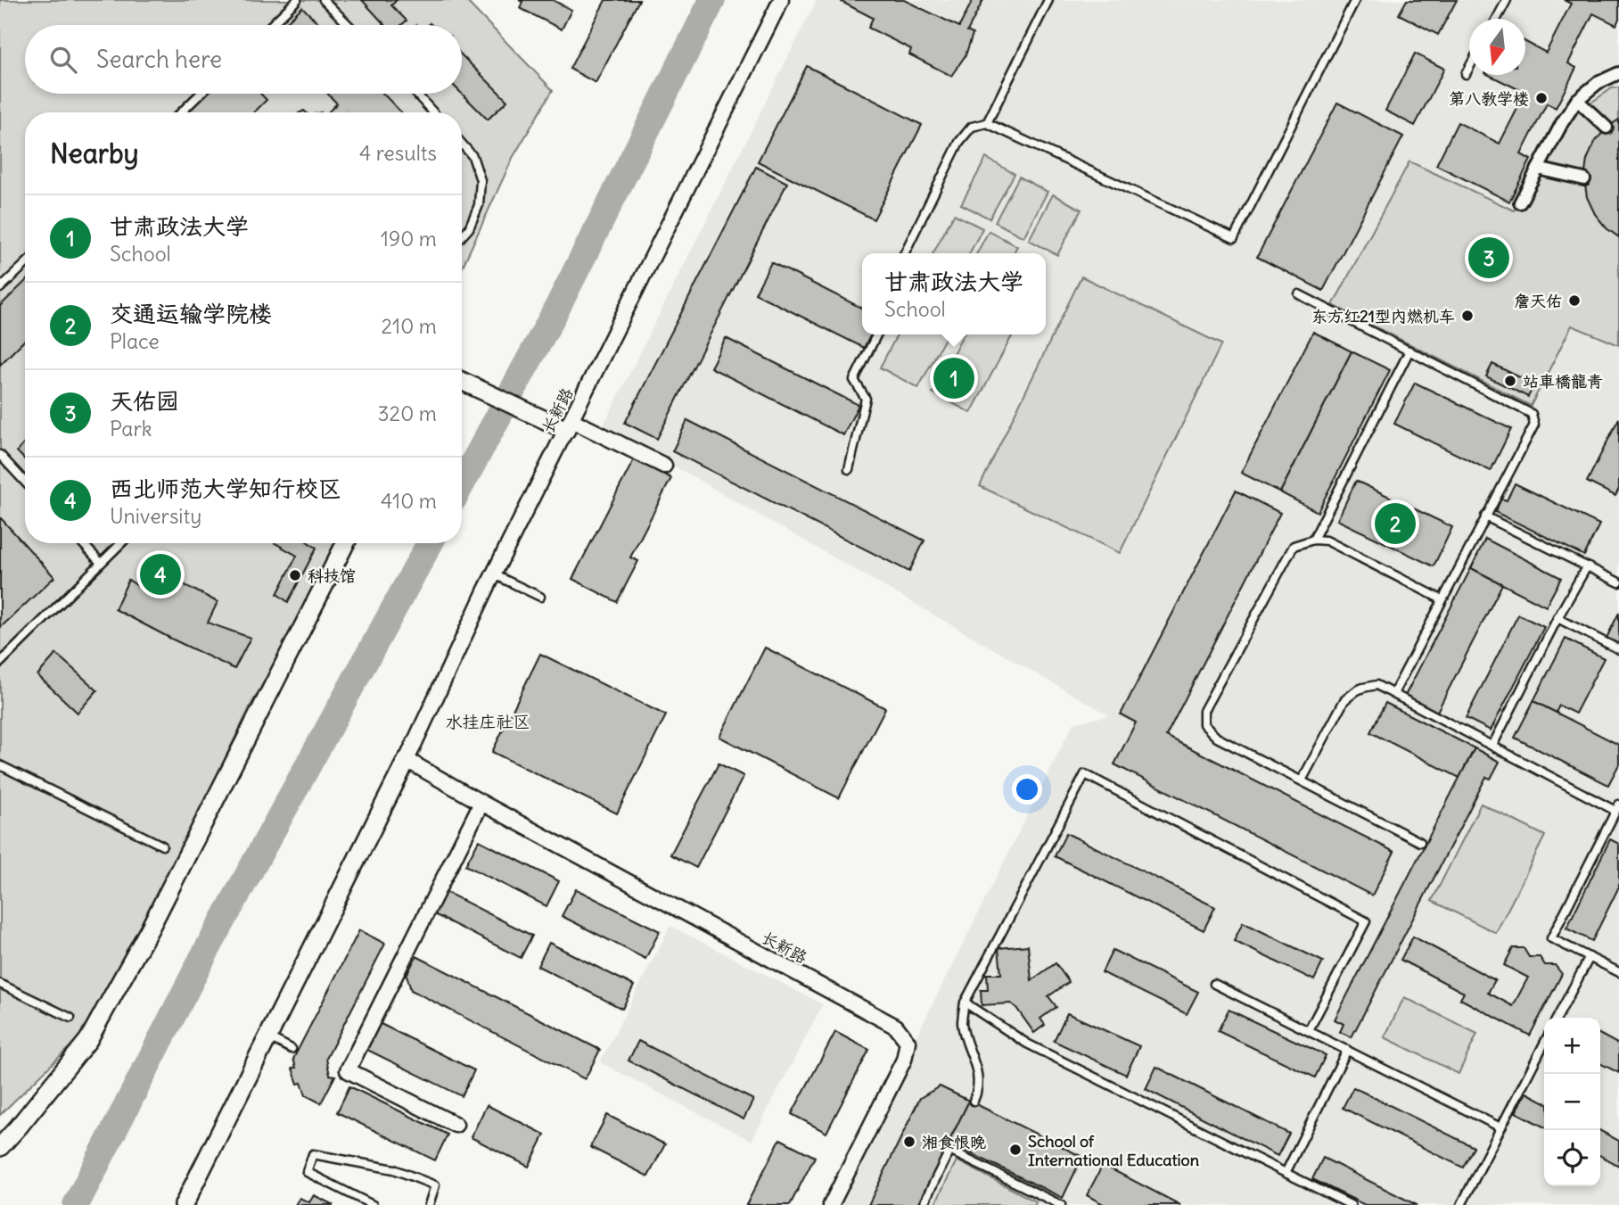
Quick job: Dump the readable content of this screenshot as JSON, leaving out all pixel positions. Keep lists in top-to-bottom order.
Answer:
{
  "streets": {
    "street": ["长新路"]
  },
  "districts": ["水挂庄社区"],
  "places": [
    "第八教学楼",
    "詹天佑",
    "东方红21型内燃机车",
    "站車橋龍青",
    "科技馆",
    "湘食恨晚",
    "School of International Education"
  ],
  "north": "bottom",
  "page": {
    "search": "Search here",
    "heading": ["Nearby", "4 results"],
    "list": [
      {
        "mark": "1",
        "name": "甘肃政法大学",
        "note": "School",
        "value": "190 m"
      },
      {
        "mark": "2",
        "name": "交通运输学院楼",
        "note": "Place",
        "value": "210 m"
      },
      {
        "mark": "3",
        "name": "天佑园",
        "note": "Park",
        "value": "320 m"
      },
      {
        "mark": "4",
        "name": "西北师范大学知行校区",
        "note": "University",
        "value": "410 m"
      }
    ],
    "pins": [
      "3",
      "1",
      "2",
      "4"
    ],
    "popup": ["甘肃政法大学", "School"],
    "map_buttons": ["+", "−"]
  }
}
